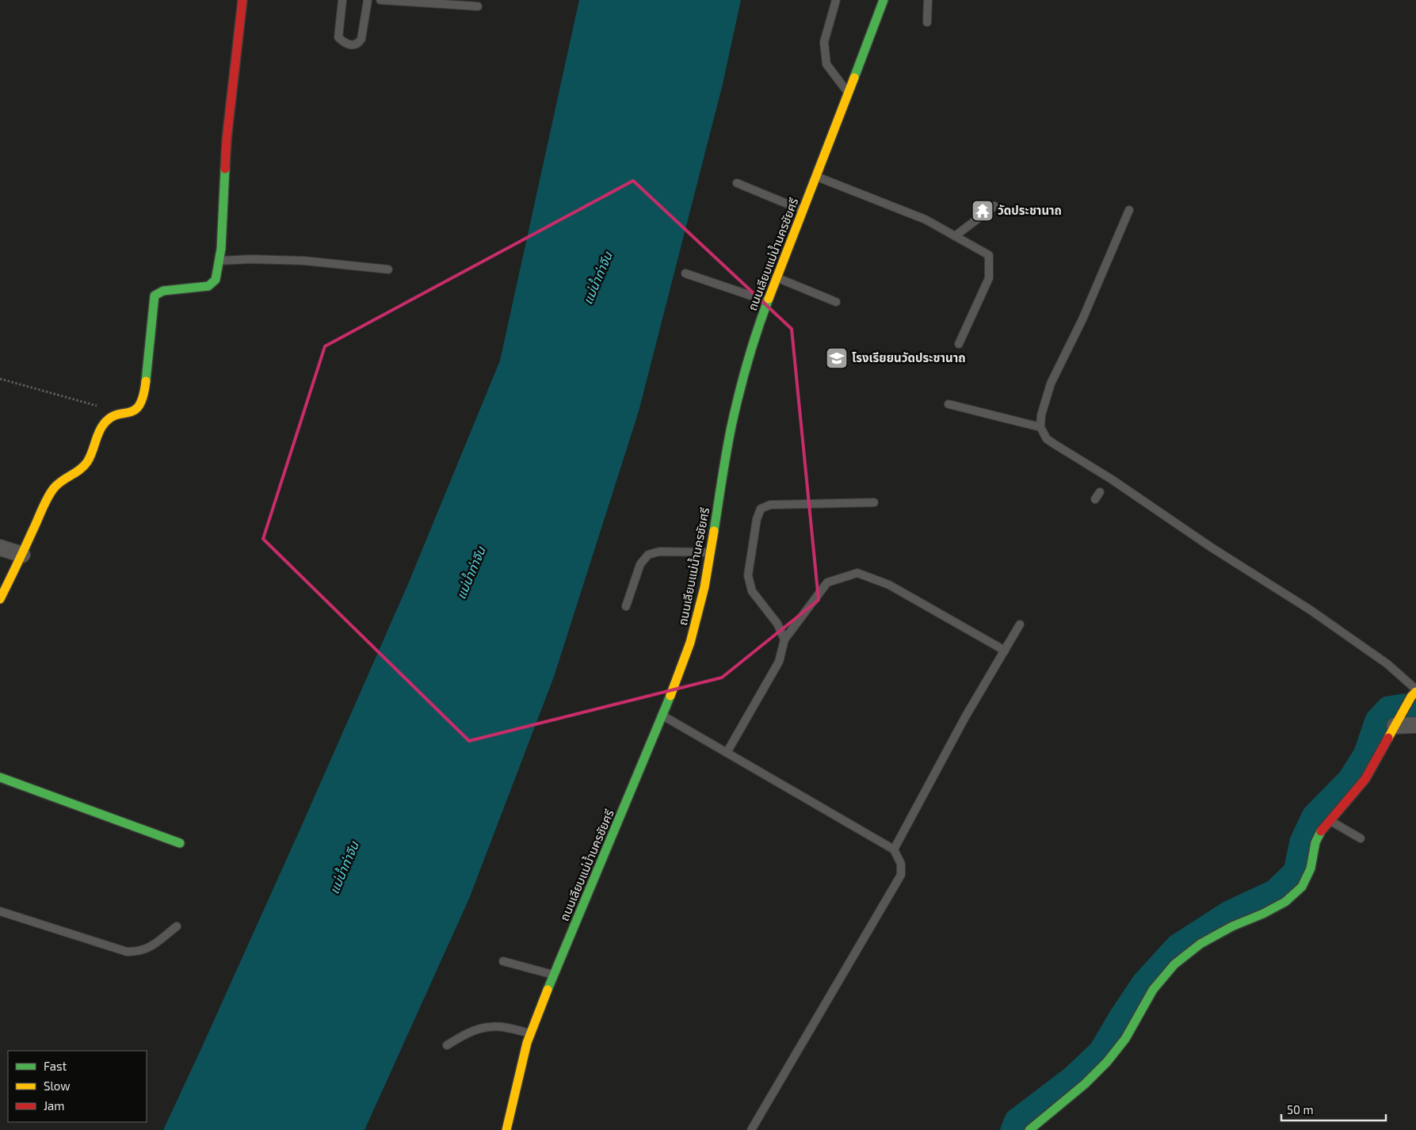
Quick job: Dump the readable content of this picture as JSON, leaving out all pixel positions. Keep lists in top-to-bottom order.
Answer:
{
  "streets": {
    "street": ["ถนนเลียบแม่น้ำนครชัยศรี"]
  },
  "water": ["แม่น้ำท่าจีน"],
  "places": {
    "temple": ["วัดประชานาถ"],
    "school or university": ["โรงเรียยนวัดประชานาถ"]
  },
  "legend": ["Fast", "Slow", "Jam"],
  "scale_bar": "50 m"
}
